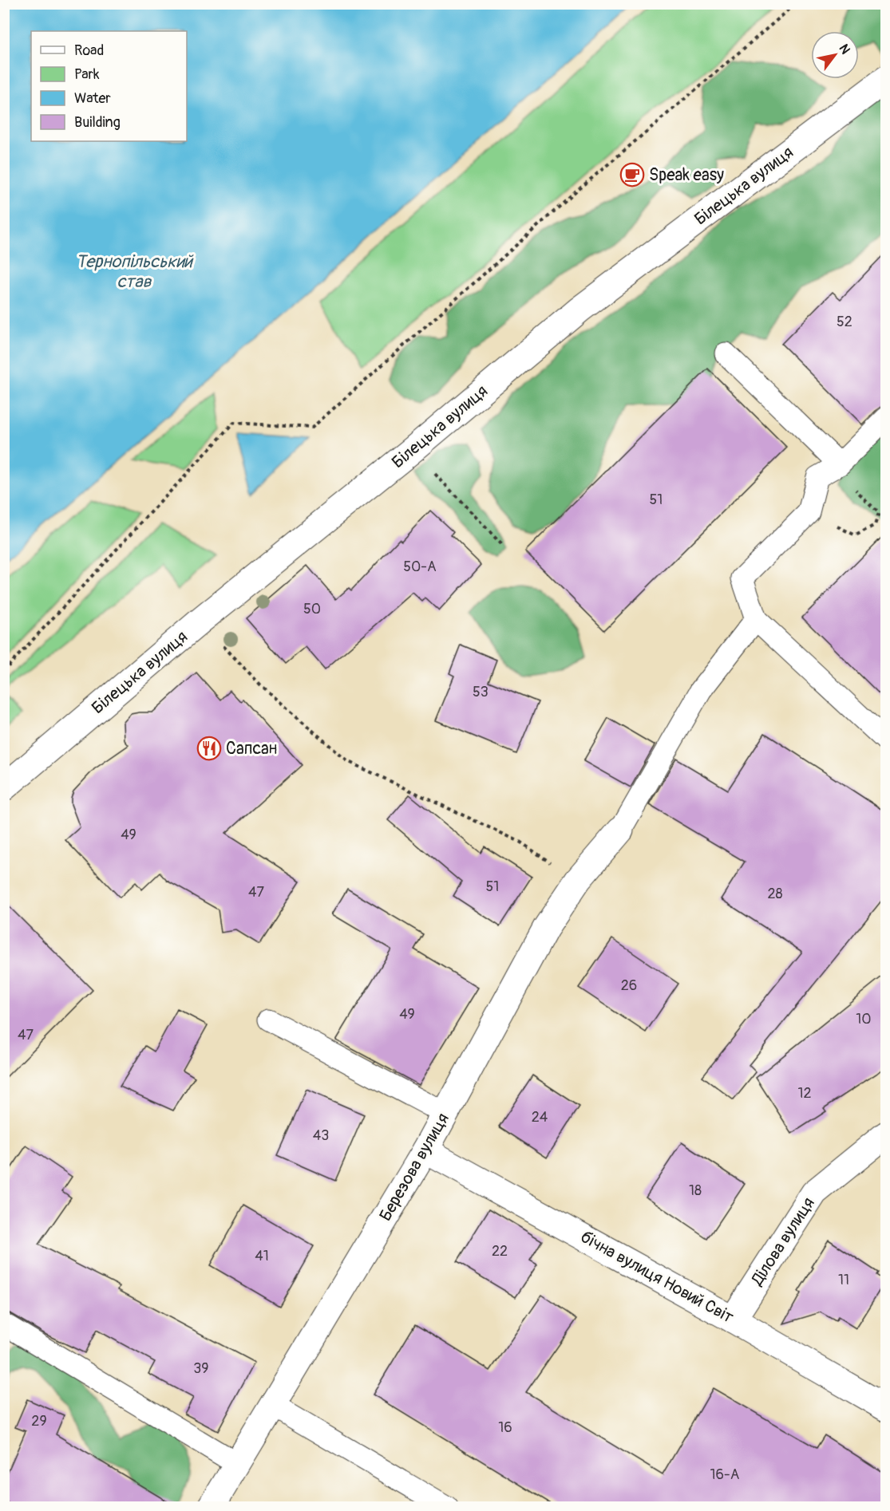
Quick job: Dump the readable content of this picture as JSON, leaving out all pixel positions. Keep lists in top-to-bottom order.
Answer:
{
  "streets": {
    "street": [
      "Білецька вулиця",
      "Березова вулиця",
      "Ділова вулиця",
      "бічна вулиця Новий Світ"
    ]
  },
  "crossings": [
    ["Березова вулиця", "бічна вулиця Новий Світ"],
    ["Ділова вулиця", "бічна вулиця Новий Світ"]
  ],
  "water": ["Тернопільський став"],
  "places": {
    "cafe": ["Speak easy"],
    "restaurant": ["Сапсан"]
  },
  "house_numbers": [
    "52",
    "51",
    "50-А",
    "50",
    "53",
    "49",
    "51",
    "47",
    "28",
    "26",
    "49",
    "10",
    "47",
    "12",
    "24",
    "43",
    "18",
    "22",
    "41",
    "11",
    "39",
    "29",
    "16",
    "16-А"
  ],
  "legend": [
    "Road",
    "Park",
    "Water",
    "Building"
  ],
  "north": "top right"
}
